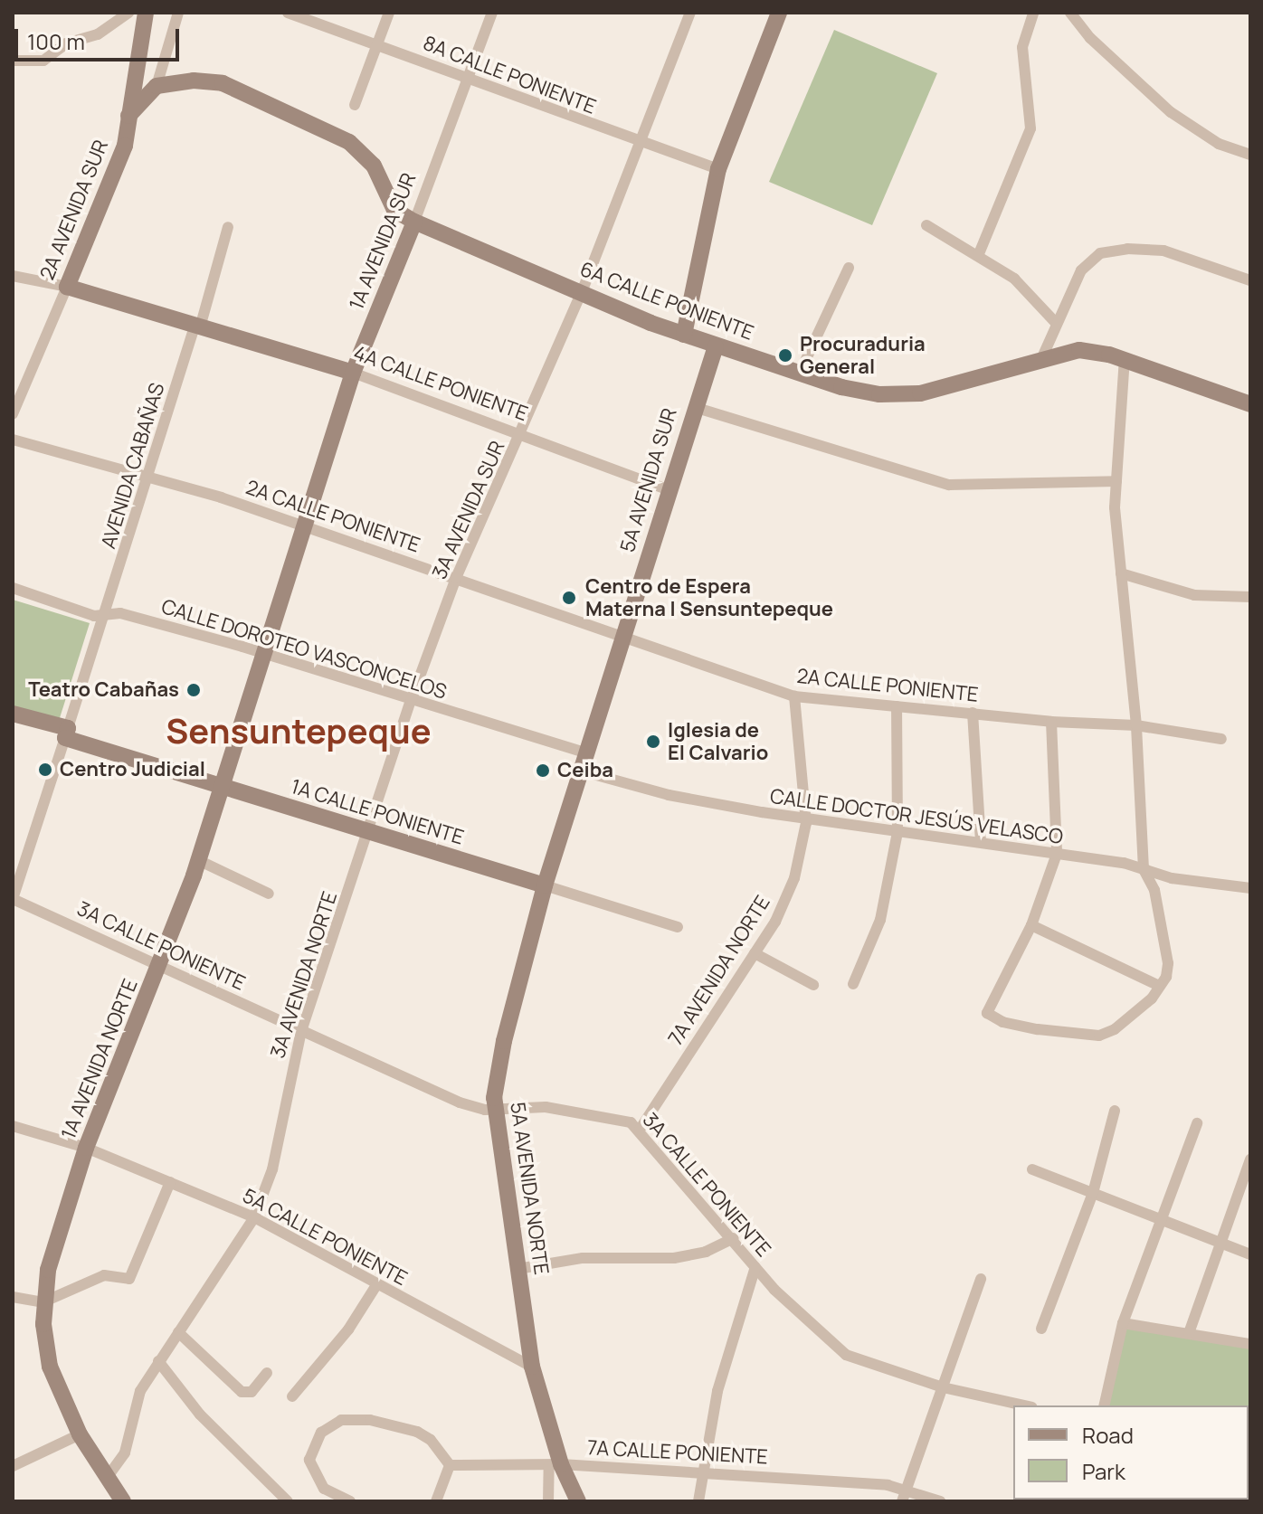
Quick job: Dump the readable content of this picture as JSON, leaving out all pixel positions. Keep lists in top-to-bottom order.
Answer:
{
  "streets": {
    "street": [
      "8A CALLE PONIENTE",
      "2A AVENIDA SUR",
      "1A AVENIDA SUR",
      "6A CALLE PONIENTE",
      "4A CALLE PONIENTE",
      "AVENIDA CABAÑAS",
      "5A AVENIDA SUR",
      "3A AVENIDA SUR",
      "2A CALLE PONIENTE",
      "CALLE DOROTEO VASCONCELOS",
      "1A CALLE PONIENTE",
      "CALLE DOCTOR JESÚS VELASCO",
      "3A CALLE PONIENTE",
      "7A AVENIDA NORTE",
      "3A AVENIDA NORTE",
      "1A AVENIDA NORTE",
      "5A AVENIDA NORTE",
      "5A CALLE PONIENTE",
      "7A CALLE PONIENTE"
    ]
  },
  "crossings": [
    ["8A CALLE PONIENTE", "1A AVENIDA SUR"],
    ["8A CALLE PONIENTE", "3A AVENIDA SUR"],
    ["2A AVENIDA SUR", "4A CALLE PONIENTE"],
    ["1A AVENIDA SUR", "6A CALLE PONIENTE"],
    ["1A AVENIDA SUR", "4A CALLE PONIENTE"],
    ["1A AVENIDA SUR", "2A CALLE PONIENTE"],
    ["1A AVENIDA SUR", "CALLE DOROTEO VASCONCELOS"],
    ["1A AVENIDA SUR", "1A AVENIDA NORTE"],
    ["6A CALLE PONIENTE", "5A AVENIDA SUR"],
    ["6A CALLE PONIENTE", "3A AVENIDA SUR"],
    ["4A CALLE PONIENTE", "AVENIDA CABAÑAS"],
    ["4A CALLE PONIENTE", "5A AVENIDA SUR"],
    ["4A CALLE PONIENTE", "3A AVENIDA SUR"],
    ["AVENIDA CABAÑAS", "2A CALLE PONIENTE"],
    ["AVENIDA CABAÑAS", "CALLE DOROTEO VASCONCELOS"],
    ["AVENIDA CABAÑAS", "1A CALLE PONIENTE"],
    ["AVENIDA CABAÑAS", "3A CALLE PONIENTE"],
    ["5A AVENIDA SUR", "2A CALLE PONIENTE"],
    ["5A AVENIDA SUR", "CALLE DOROTEO VASCONCELOS"],
    ["5A AVENIDA SUR", "5A AVENIDA NORTE"],
    ["3A AVENIDA SUR", "2A CALLE PONIENTE"],
    ["3A AVENIDA SUR", "CALLE DOROTEO VASCONCELOS"],
    ["3A AVENIDA SUR", "3A AVENIDA NORTE"],
    ["2A CALLE PONIENTE", "7A AVENIDA NORTE"],
    ["CALLE DOROTEO VASCONCELOS", "3A AVENIDA NORTE"],
    ["CALLE DOROTEO VASCONCELOS", "1A AVENIDA NORTE"],
    ["CALLE DOROTEO VASCONCELOS", "5A AVENIDA NORTE"],
    ["1A CALLE PONIENTE", "3A AVENIDA NORTE"],
    ["1A CALLE PONIENTE", "1A AVENIDA NORTE"],
    ["1A CALLE PONIENTE", "5A AVENIDA NORTE"],
    ["CALLE DOCTOR JESÚS VELASCO", "7A AVENIDA NORTE"],
    ["CALLE DOCTOR JESÚS VELASCO", "5A AVENIDA NORTE"],
    ["3A CALLE PONIENTE", "7A AVENIDA NORTE"],
    ["3A CALLE PONIENTE", "3A AVENIDA NORTE"],
    ["3A CALLE PONIENTE", "1A AVENIDA NORTE"],
    ["3A CALLE PONIENTE", "5A AVENIDA NORTE"],
    ["3A AVENIDA NORTE", "5A CALLE PONIENTE"],
    ["1A AVENIDA NORTE", "5A CALLE PONIENTE"],
    ["5A AVENIDA NORTE", "5A CALLE PONIENTE"],
    ["5A AVENIDA NORTE", "7A CALLE PONIENTE"]
  ],
  "districts": ["Sensuntepeque"],
  "places": [
    "Procuraduria General",
    "Centro de Espera Materna | Sensuntepeque",
    "Teatro Cabañas",
    "Iglesia de El Calvario",
    "Centro Judicial",
    "Ceiba"
  ],
  "legend": ["Road", "Park"],
  "scale_bar": "100 m"
}
